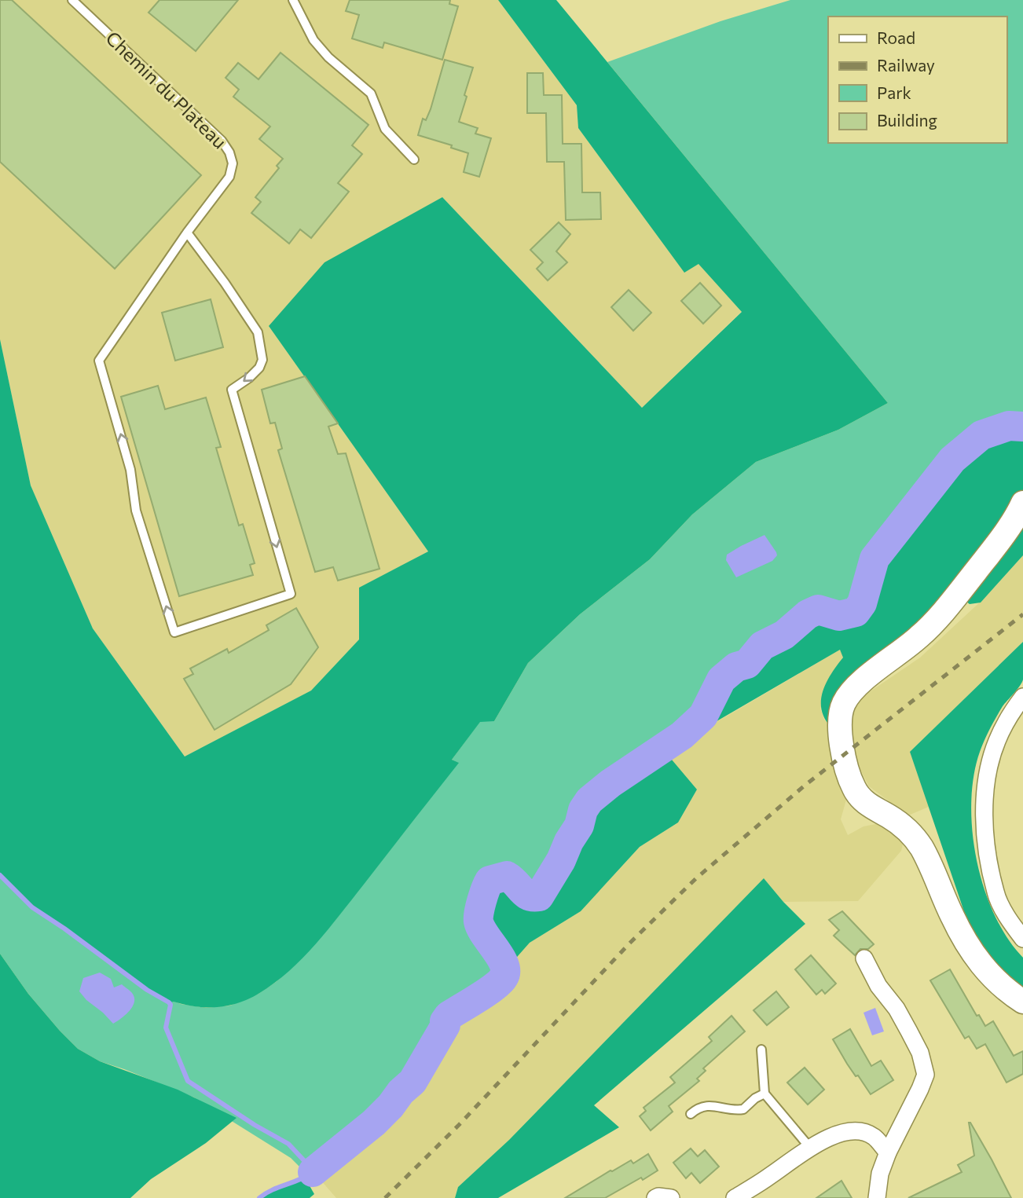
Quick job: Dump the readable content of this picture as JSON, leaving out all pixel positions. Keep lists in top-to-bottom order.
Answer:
{
  "streets": {
    "lane": ["Chemin du Plateau"]
  },
  "legend": [
    "Road",
    "Railway",
    "Park",
    "Building"
  ]
}
